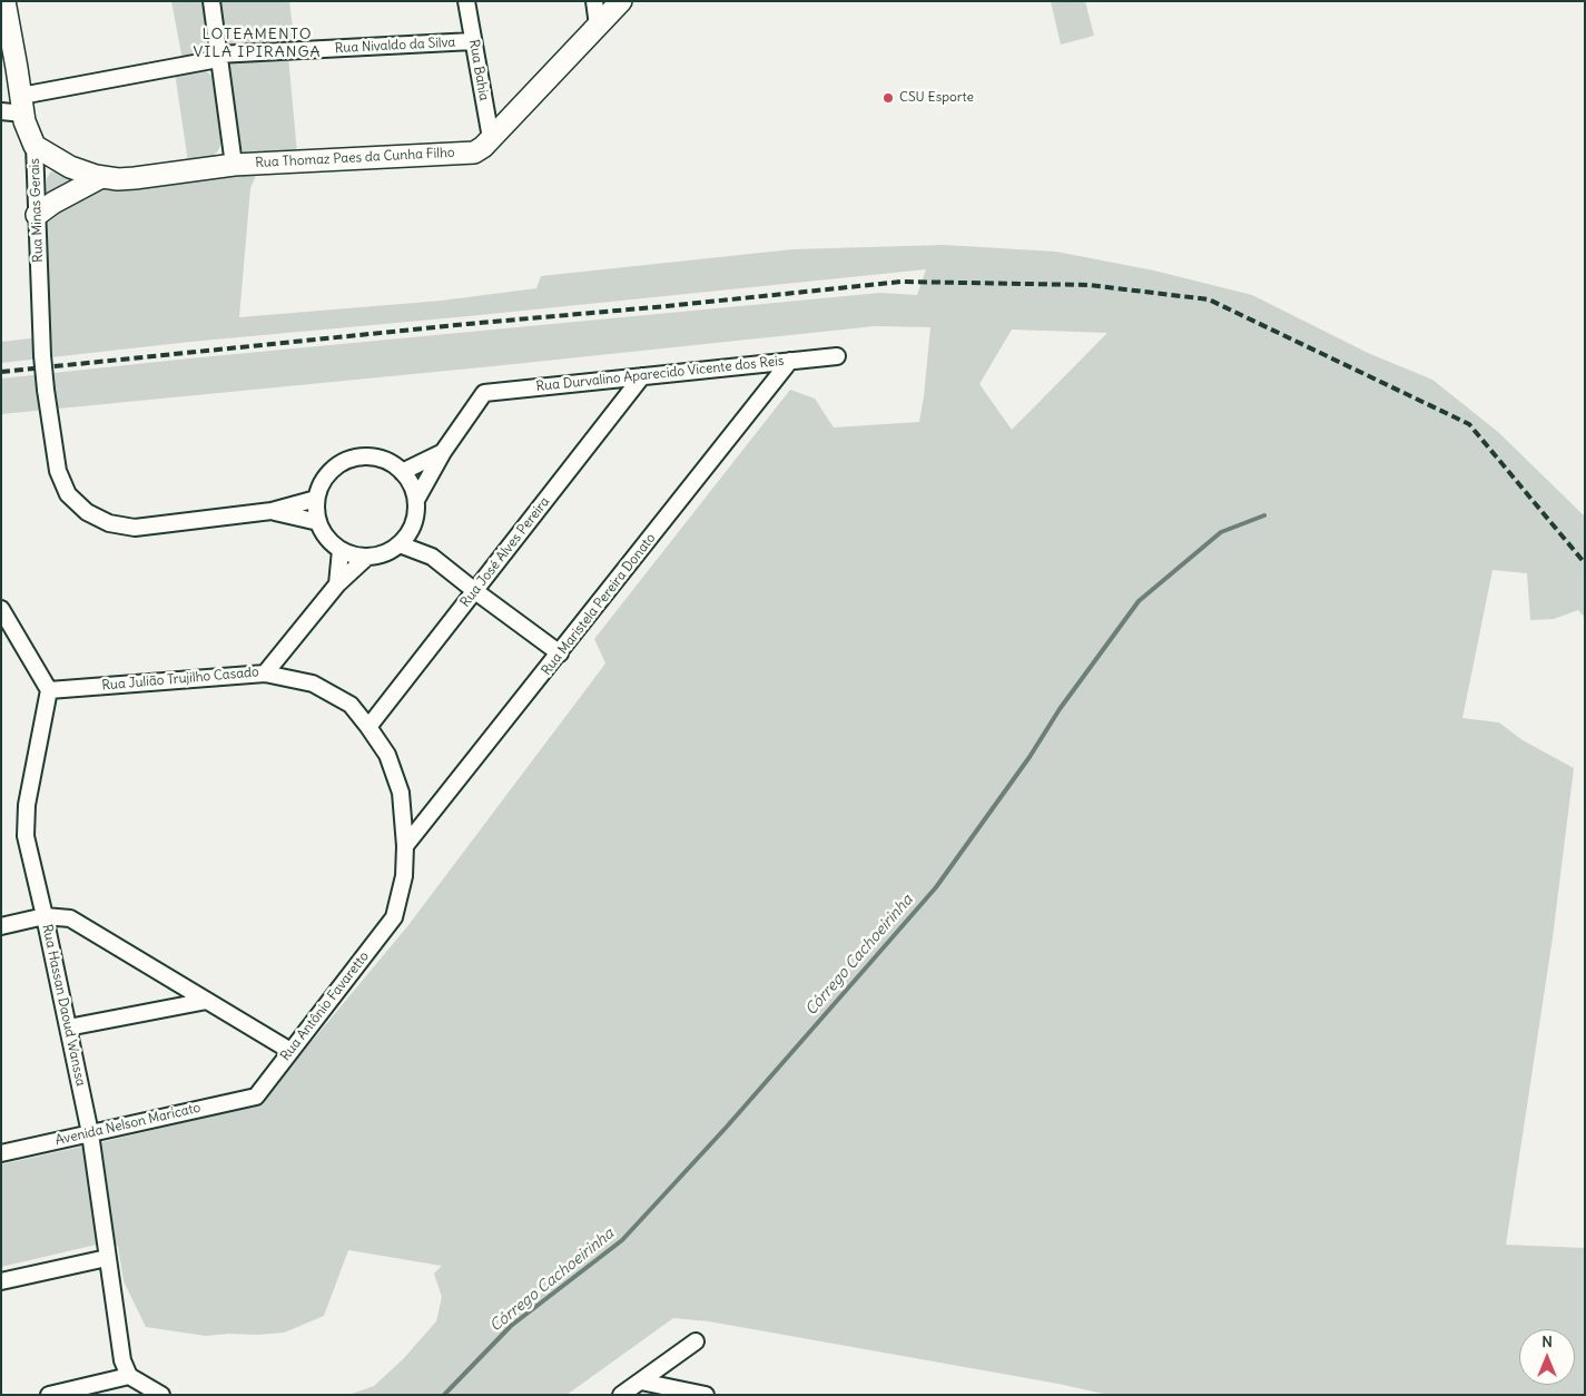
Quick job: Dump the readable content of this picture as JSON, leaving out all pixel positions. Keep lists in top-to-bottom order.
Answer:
{
  "streets": {
    "street": [
      "Rua Nivaldo da Silva",
      "Rua Bahia",
      "Rua Thomaz Paes da Cunha Filho",
      "Rua Minas Gerais",
      "Rua Durvalino Aparecido Vicente dos Reis",
      "Rua José Alves Pereira",
      "Rua Maristela Pereira Donato",
      "Rua Julião Trujilho Casado",
      "Rua Hassan Daoud Wanssa",
      "Rua Antônio Favaretto",
      "Avenida Nelson Maricato"
    ]
  },
  "crossings": [
    ["Rua Nivaldo da Silva", "Rua Bahia"],
    ["Rua Nivaldo da Silva", "Rua Minas Gerais"],
    ["Rua Bahia", "Rua Thomaz Paes da Cunha Filho"],
    ["Rua Thomaz Paes da Cunha Filho", "Rua Minas Gerais"],
    ["Rua Durvalino Aparecido Vicente dos Reis", "Rua José Alves Pereira"],
    ["Rua Durvalino Aparecido Vicente dos Reis", "Rua Maristela Pereira Donato"],
    ["Rua Maristela Pereira Donato", "Rua Antônio Favaretto"],
    ["Rua Julião Trujilho Casado", "Rua Hassan Daoud Wanssa"],
    ["Rua Hassan Daoud Wanssa", "Avenida Nelson Maricato"],
    ["Rua Antônio Favaretto", "Avenida Nelson Maricato"]
  ],
  "districts": ["LOTEAMENTO VILA IPIRANGA"],
  "water": ["Córrego Cachoeirinha"],
  "places": ["CSU Esporte"],
  "north": "top"
}
